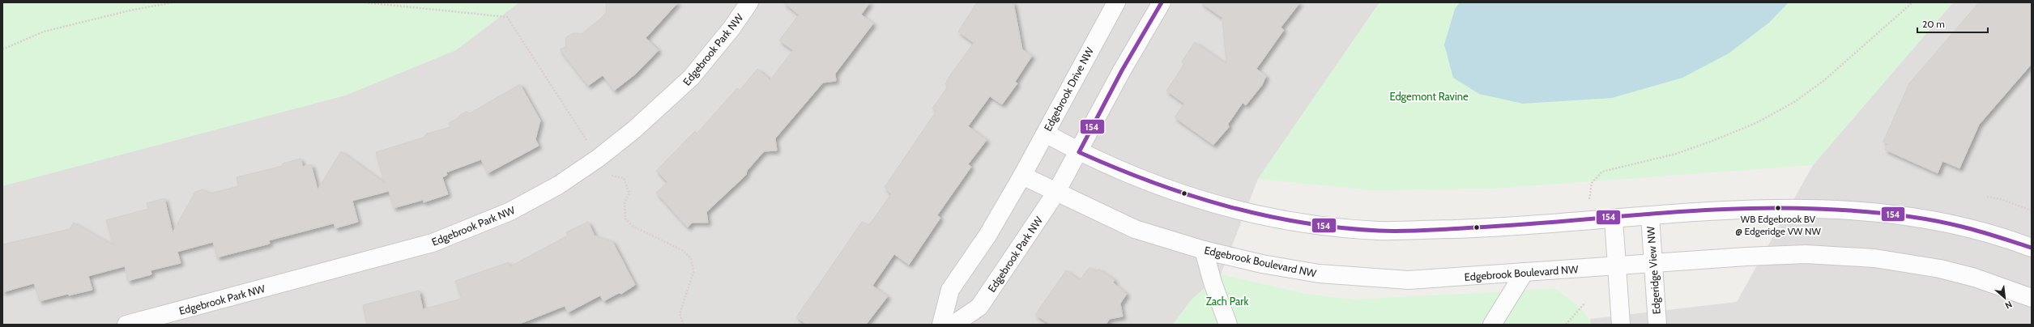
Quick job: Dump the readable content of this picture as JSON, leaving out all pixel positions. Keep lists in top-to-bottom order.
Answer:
{
  "streets": {
    "street": [
      "Edgebrook Park NW",
      "Edgebrook Drive NW",
      "Edgebrook Boulevard NW",
      "Edgeridge View NW"
    ]
  },
  "crossings": [
    ["Edgebrook Park NW", "Edgebrook Boulevard NW"],
    ["Edgebrook Drive NW", "Edgebrook Boulevard NW"],
    ["Edgebrook Boulevard NW", "Edgeridge View NW"]
  ],
  "parks": ["Edgemont Ravine", "Zach Park"],
  "places": ["WB Edgebrook BV @ Edgeridge VW NW"],
  "lines": ["transit line 154"],
  "scale_bar": "20 m",
  "north": "bottom right"
}
